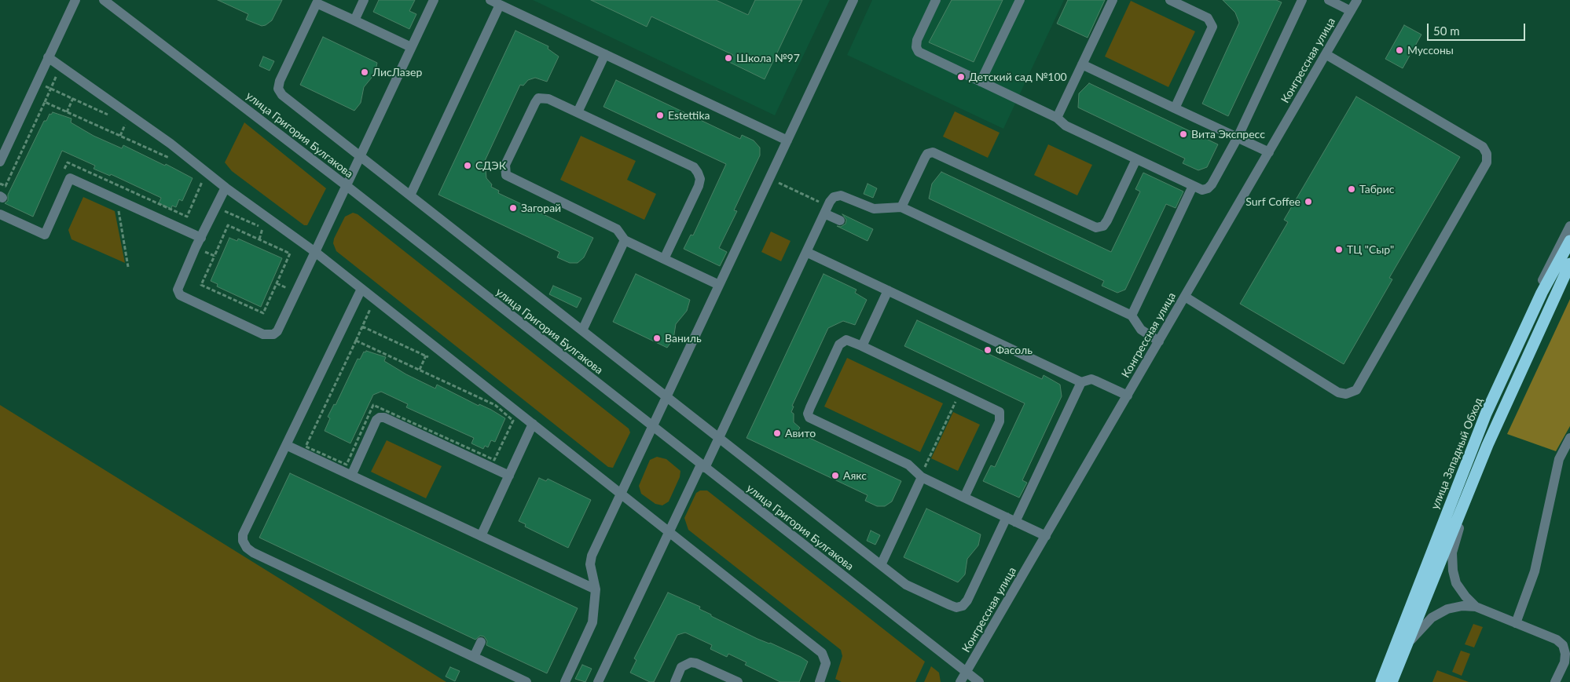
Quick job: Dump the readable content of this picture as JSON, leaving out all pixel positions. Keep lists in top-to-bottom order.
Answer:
{
  "streets": {
    "highway": ["улица Западный Обход"],
    "street": ["Конгрессная улица", "улица Григория Булгакова"]
  },
  "crossings": [
    ["Конгрессная улица", "улица Григория Булгакова"]
  ],
  "places": [
    "Муссоны",
    "Школа №97",
    "ЛисЛазер",
    "Детский сад №100",
    "Estettika",
    "Вита Экспресс",
    "СДЭК",
    "Табрис",
    "Surf Coffee",
    "Загорай",
    "ТЦ \"Сыр\"",
    "Ваниль",
    "Фасоль",
    "Авито",
    "Аякс"
  ],
  "scale_bar": "50 m"
}
